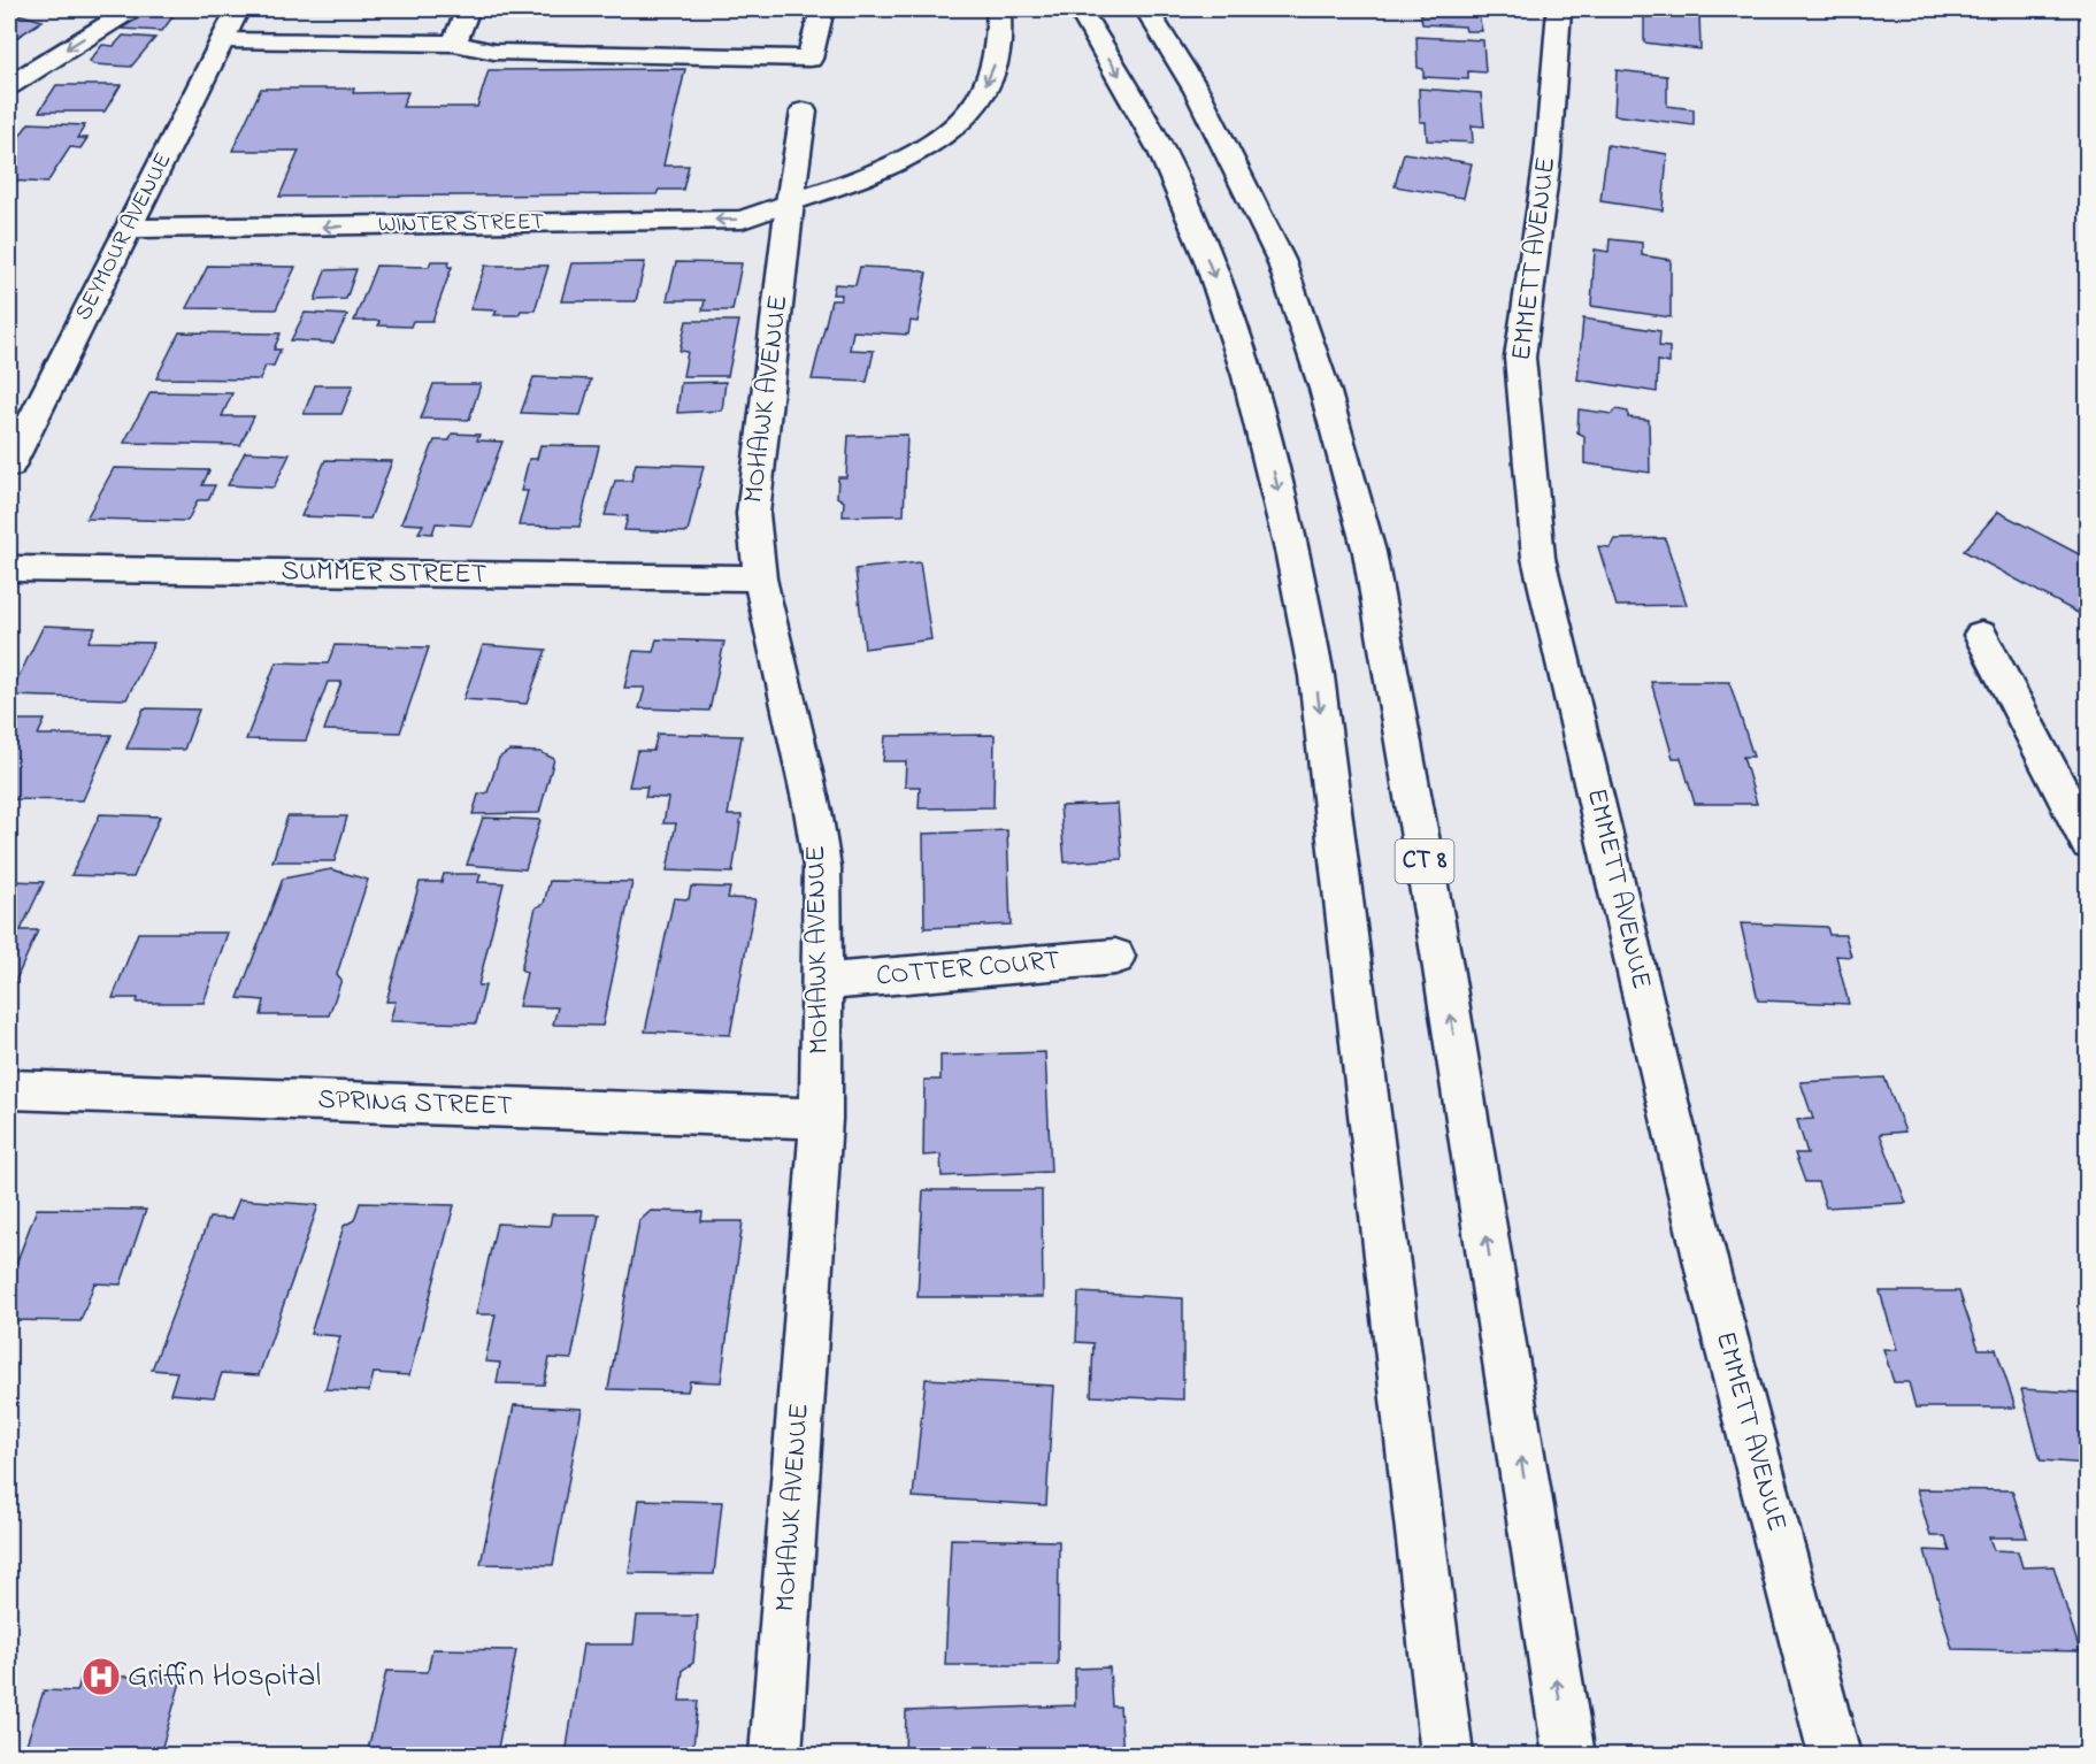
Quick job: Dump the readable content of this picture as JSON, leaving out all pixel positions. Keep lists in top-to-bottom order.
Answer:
{
  "streets": {
    "main road": [
      "WINTER STREET",
      "SEYMOUR AVENUE",
      "EMMETT AVENUE",
      "MOHAWK AVENUE",
      "SUMMER STREET",
      "CT 8",
      "COTTER COURT",
      "SPRING STREET"
    ]
  },
  "crossings": [
    ["WINTER STREET", "SEYMOUR AVENUE"],
    ["WINTER STREET", "MOHAWK AVENUE"],
    ["MOHAWK AVENUE", "SUMMER STREET"],
    ["MOHAWK AVENUE", "COTTER COURT"],
    ["MOHAWK AVENUE", "SPRING STREET"]
  ],
  "one_way": ["WINTER STREET"],
  "places": {
    "hospital": ["Griffin Hospital"]
  }
}
